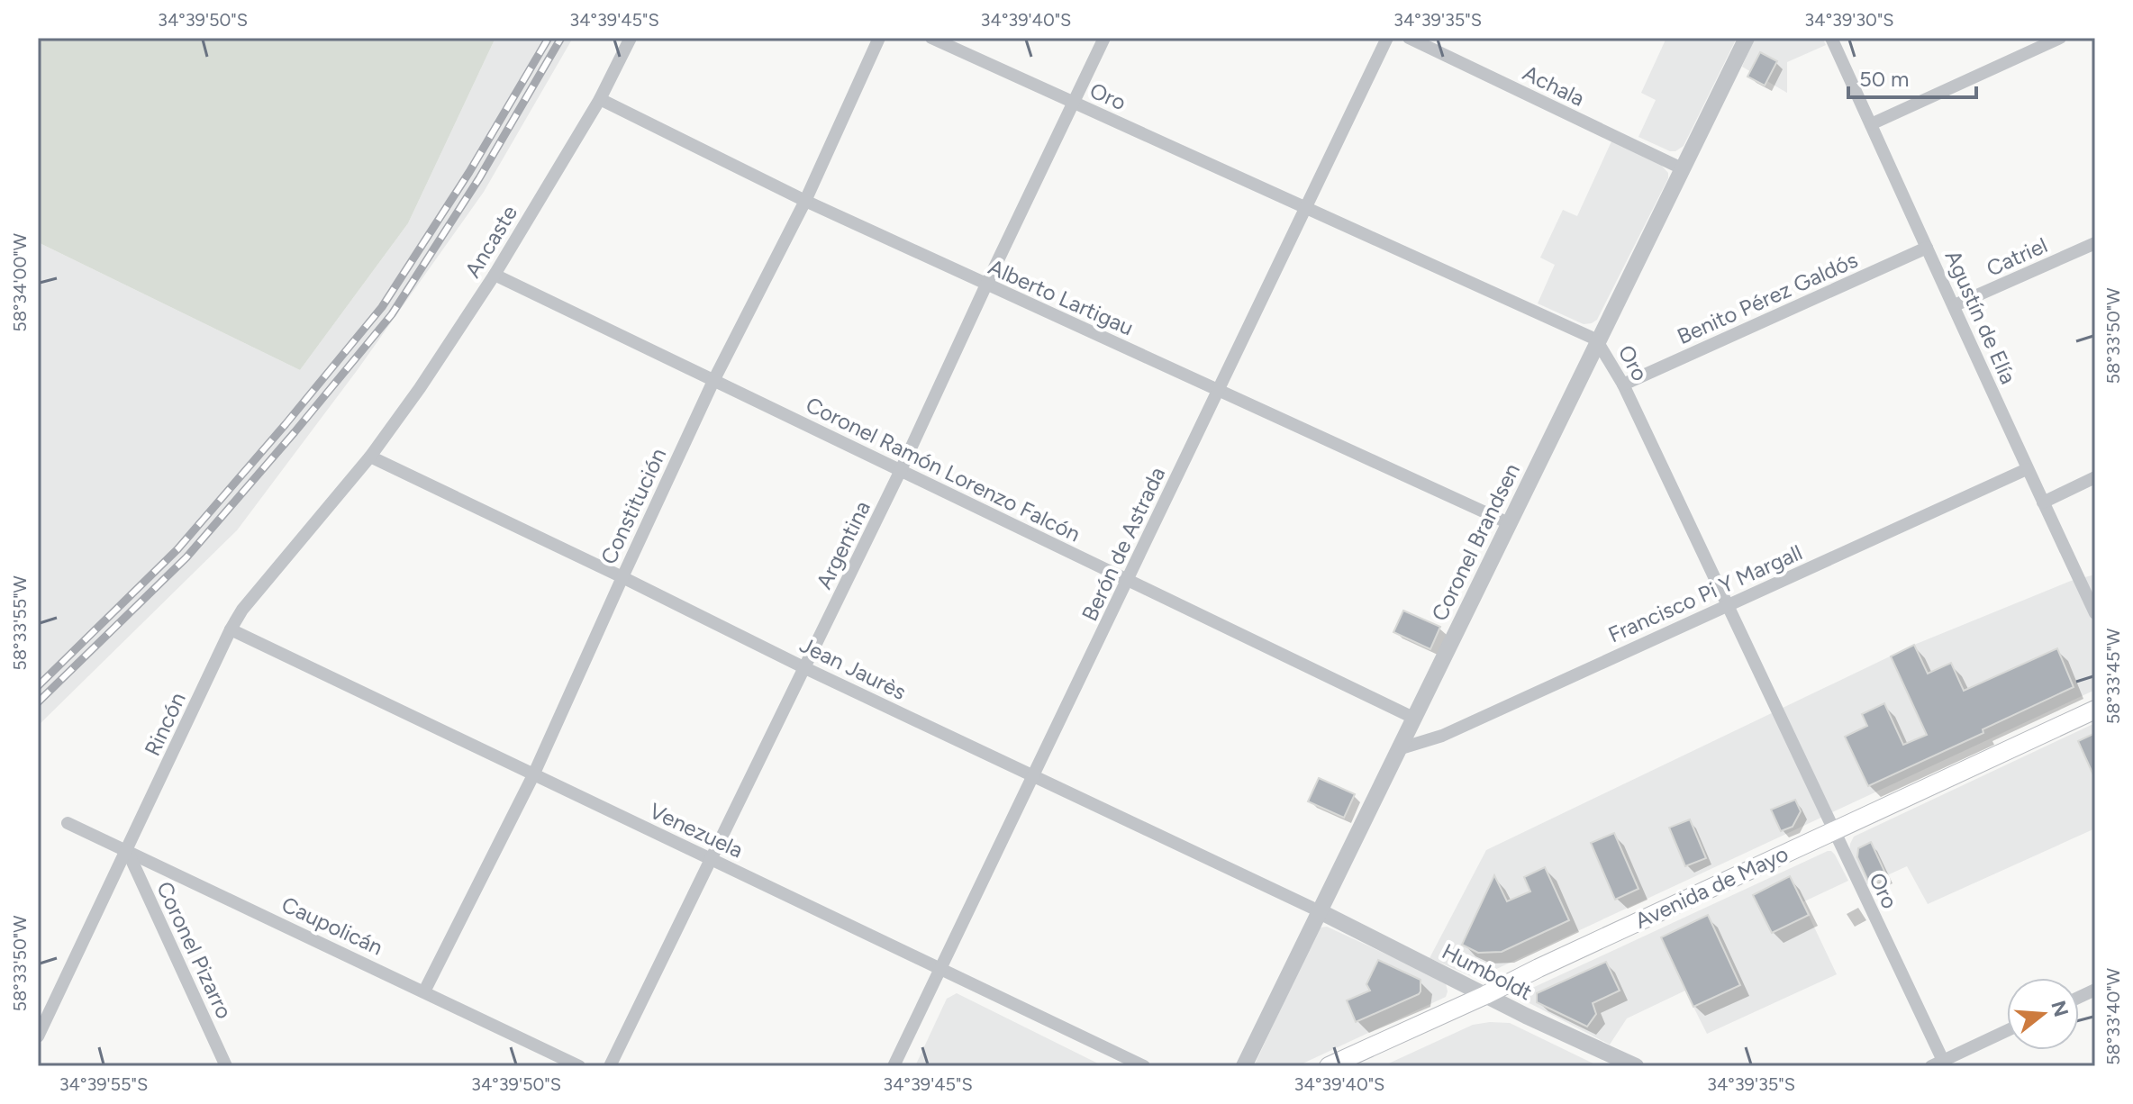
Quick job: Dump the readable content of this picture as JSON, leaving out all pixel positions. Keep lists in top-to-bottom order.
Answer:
{
  "streets": {
    "main road": ["Avenida de Mayo"],
    "street": [
      "Achala",
      "Oro",
      "Ancaste",
      "Catriel",
      "Alberto Lartigau",
      "Benito Pérez Galdós",
      "Agustín de Elía",
      "Coronel Ramón Lorenzo Falcón",
      "Constitución",
      "Coronel Brandsen",
      "Berón de Astrada",
      "Argentina",
      "Francisco Pi Y Margall",
      "Jean Jaurès",
      "Rincón",
      "Venezuela",
      "Caupolicán",
      "Coronel Pizarro",
      "Humboldt"
    ]
  },
  "crossings": [
    ["Achala", "Coronel Brandsen"],
    ["Oro", "Benito Pérez Galdós"],
    ["Oro", "Coronel Brandsen"],
    ["Oro", "Berón de Astrada"],
    ["Oro", "Argentina"],
    ["Oro", "Francisco Pi Y Margall"],
    ["Oro", "Avenida de Mayo"],
    ["Ancaste", "Alberto Lartigau"],
    ["Ancaste", "Coronel Ramón Lorenzo Falcón"],
    ["Ancaste", "Jean Jaurès"],
    ["Ancaste", "Rincón"],
    ["Catriel", "Agustín de Elía"],
    ["Alberto Lartigau", "Constitución"],
    ["Alberto Lartigau", "Coronel Brandsen"],
    ["Alberto Lartigau", "Berón de Astrada"],
    ["Alberto Lartigau", "Argentina"],
    ["Benito Pérez Galdós", "Agustín de Elía"],
    ["Agustín de Elía", "Francisco Pi Y Margall"],
    ["Coronel Ramón Lorenzo Falcón", "Constitución"],
    ["Coronel Ramón Lorenzo Falcón", "Coronel Brandsen"],
    ["Coronel Ramón Lorenzo Falcón", "Berón de Astrada"],
    ["Coronel Ramón Lorenzo Falcón", "Argentina"],
    ["Constitución", "Jean Jaurès"],
    ["Constitución", "Venezuela"],
    ["Constitución", "Caupolicán"],
    ["Coronel Brandsen", "Francisco Pi Y Margall"],
    ["Coronel Brandsen", "Jean Jaurès"],
    ["Coronel Brandsen", "Humboldt"],
    ["Berón de Astrada", "Jean Jaurès"],
    ["Berón de Astrada", "Venezuela"],
    ["Argentina", "Jean Jaurès"],
    ["Argentina", "Venezuela"],
    ["Jean Jaurès", "Rincón"],
    ["Jean Jaurès", "Humboldt"],
    ["Rincón", "Venezuela"],
    ["Rincón", "Caupolicán"],
    ["Rincón", "Coronel Pizarro"],
    ["Avenida de Mayo", "Humboldt"],
    ["Caupolicán", "Coronel Pizarro"]
  ],
  "scale_bar": "50 m",
  "north": "right",
  "coordinates": [
    "34°39'50\"S",
    "34°39'45\"S",
    "34°39'40\"S",
    "34°39'35\"S",
    "34°39'30\"S",
    "58°34'00\"W",
    "58°33'50\"W",
    "58°33'55\"W",
    "58°33'45\"W",
    "58°33'40\"W",
    "34°39'55\"S"
  ]
}
